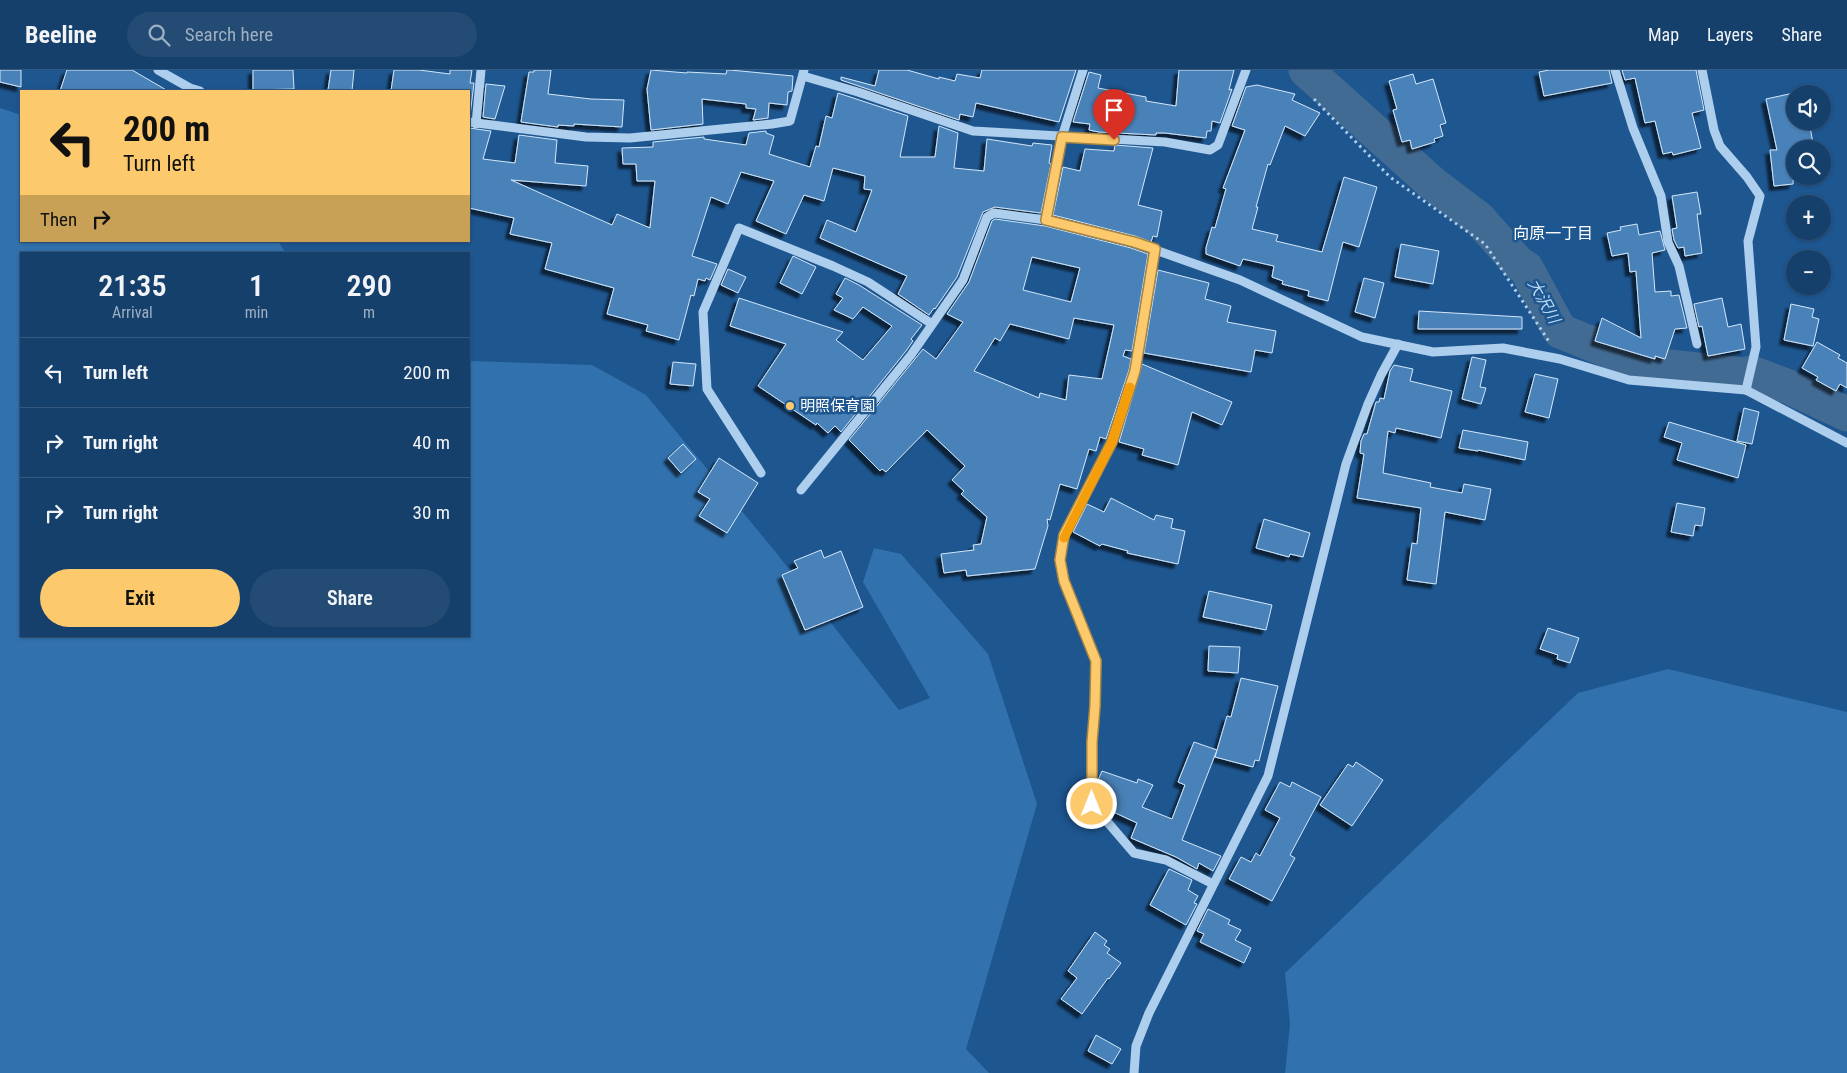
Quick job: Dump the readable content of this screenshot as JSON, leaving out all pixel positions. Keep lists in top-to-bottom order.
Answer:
{
  "districts": ["向原一丁目"],
  "water": ["大沢川"],
  "places": ["明照保育園"],
  "page": {
    "header": "Beeline",
    "search": "Search here",
    "nav": ["Map", "Layers", "Share"],
    "map_buttons": ["+", "−"],
    "turn": ["200 m", "Turn left"],
    "then": "Then",
    "eta": [
      "21:35",
      "Arrival",
      "1",
      "min",
      "290",
      "m"
    ],
    "list": [
      {
        "name": "Turn left",
        "value": "200 m"
      },
      {
        "name": "Turn right",
        "value": "40 m"
      },
      {
        "name": "Turn right",
        "value": "30 m"
      }
    ],
    "buttons": ["Exit", "Share"]
  }
}
